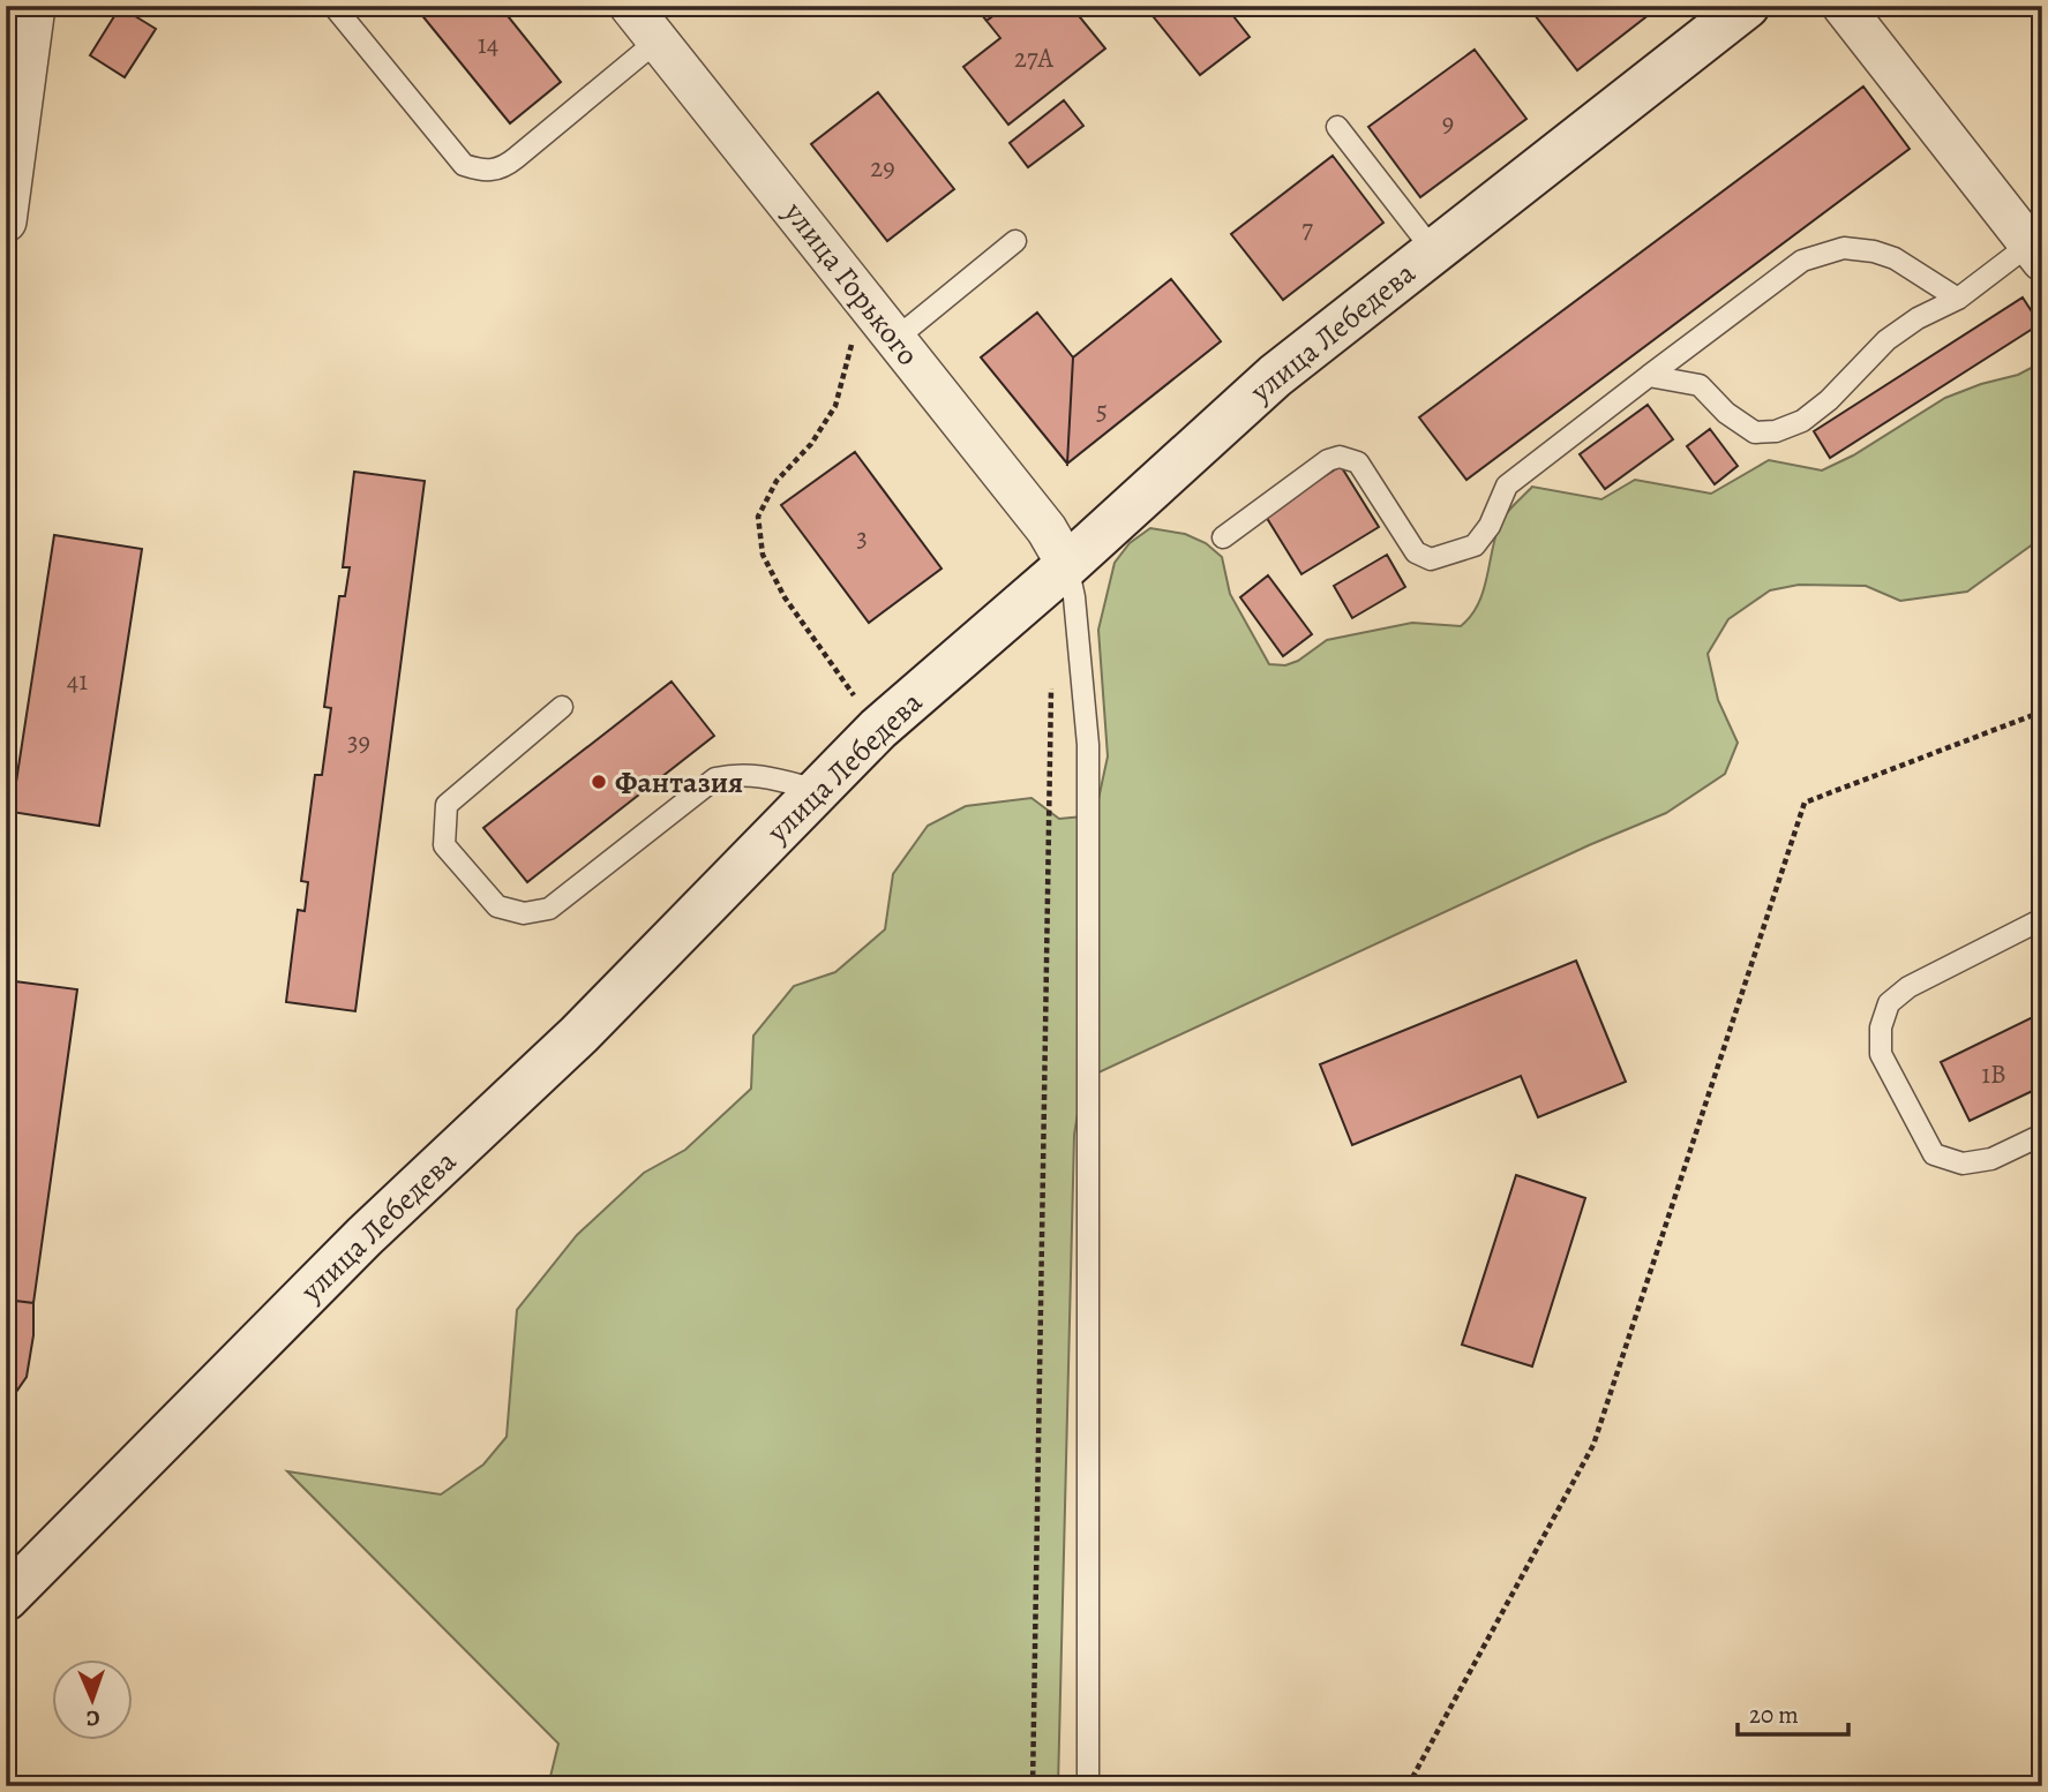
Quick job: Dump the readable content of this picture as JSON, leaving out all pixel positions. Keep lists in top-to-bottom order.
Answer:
{
  "streets": {
    "street": ["улица Горького", "улица Лебедева"]
  },
  "crossings": [
    ["улица Горького", "улица Лебедева"]
  ],
  "places": ["Фантазия"],
  "house_numbers": [
    "14",
    "27А",
    "9",
    "29",
    "7",
    "5",
    "3",
    "41",
    "39",
    "1В"
  ],
  "scale_bar": "20 m",
  "north": "bottom"
}
